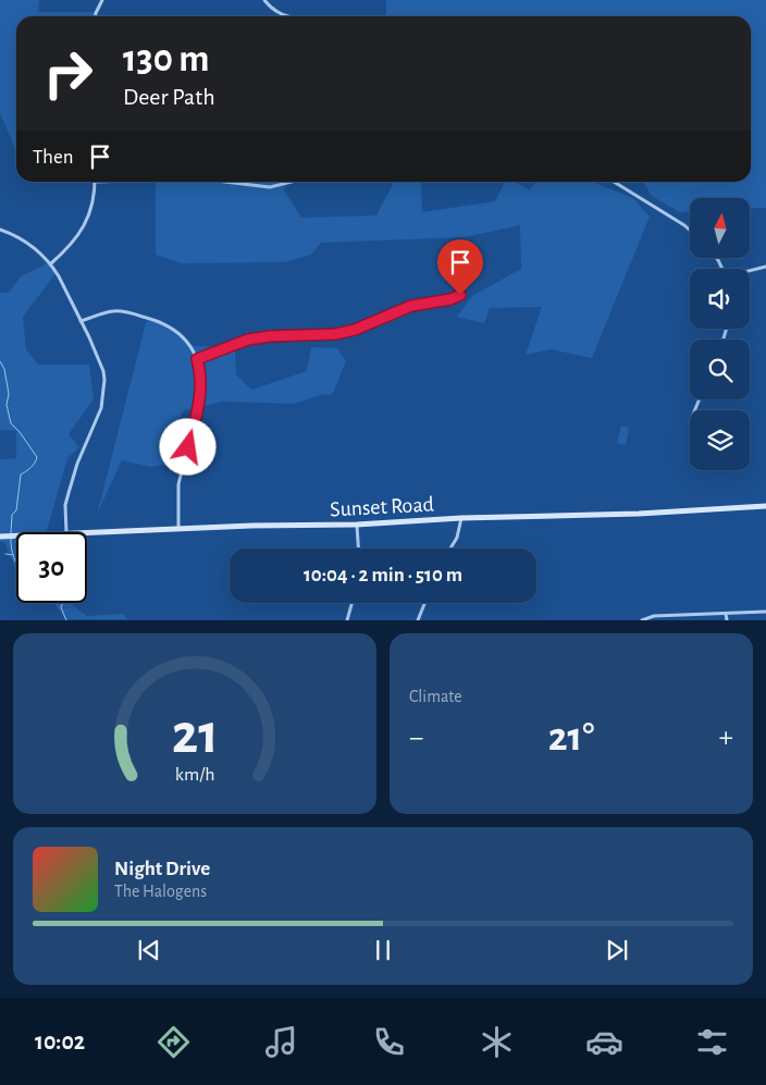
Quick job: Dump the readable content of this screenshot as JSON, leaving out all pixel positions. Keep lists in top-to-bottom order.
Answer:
{
  "streets": {
    "street": ["Sunset Road"]
  },
  "north": "top",
  "page": {
    "turn": ["130 m", "Deer Path"],
    "then": "Then",
    "limit": "30",
    "trip": "10:04 · 2 min · 510 m",
    "tile": "Climate",
    "heat": ["−", "21°", "+"],
    "song": ["Night Drive", "The Halogens"],
    "tabs": "10:02",
    "gauge": ["21", "km/h"]
  }
}
